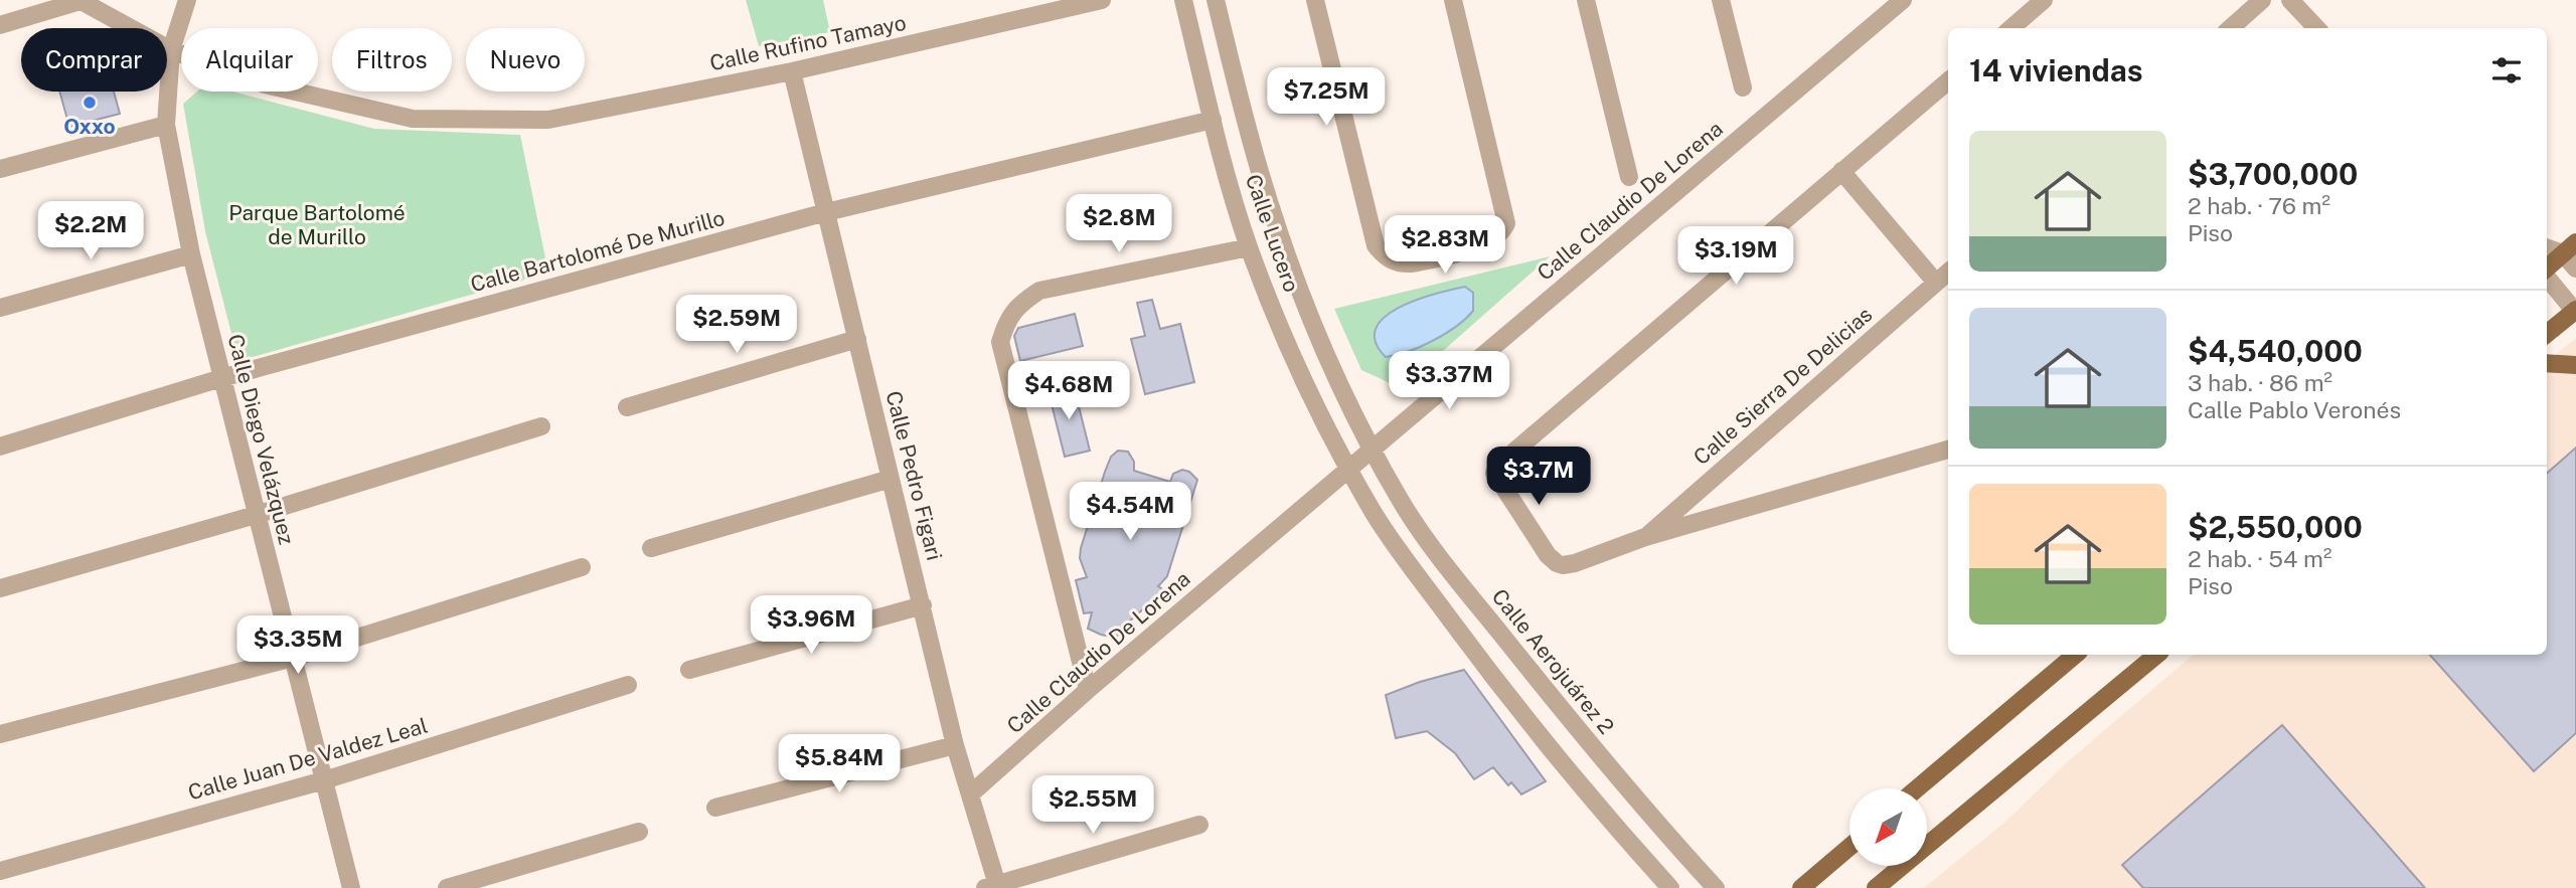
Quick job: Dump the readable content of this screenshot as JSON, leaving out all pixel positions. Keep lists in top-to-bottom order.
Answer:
{
  "streets": {
    "street": [
      "Calle Rufino Tamayo",
      "Calle Claudio De Lorena",
      "Calle Lucero",
      "Calle Bartolomé De Murillo",
      "Calle Sierra De Delicias",
      "Calle Diego Velázquez",
      "Calle Pedro Figari",
      "Calle Aerojuárez 2",
      "Calle Juan De Valdez Leal"
    ]
  },
  "crossings": [
    ["Calle Rufino Tamayo", "Calle Diego Velázquez"],
    ["Calle Rufino Tamayo", "Calle Pedro Figari"],
    ["Calle Claudio De Lorena", "Calle Lucero"],
    ["Calle Claudio De Lorena", "Calle Pedro Figari"],
    ["Calle Claudio De Lorena", "Calle Aerojuárez 2"],
    ["Calle Lucero", "Calle Bartolomé De Murillo"],
    ["Calle Lucero", "Calle Aerojuárez 2"],
    ["Calle Bartolomé De Murillo", "Calle Diego Velázquez"],
    ["Calle Bartolomé De Murillo", "Calle Pedro Figari"],
    ["Calle Diego Velázquez", "Calle Juan De Valdez Leal"]
  ],
  "parks": ["Parque Bartolomé de Murillo"],
  "places": ["Oxxo"],
  "north": "bottom left",
  "page": {
    "chip": [
      "Comprar",
      "Alquilar",
      "Filtros",
      "Nuevo"
    ],
    "heading": "14 viviendas",
    "price": [
      "$7.25M",
      "$2.8M",
      "$2.2M",
      "$2.83M",
      "$3.19M",
      "$2.59M",
      "$3.37M",
      "$4.68M",
      "$3.7M",
      "$4.54M",
      "$3.96M",
      "$3.35M",
      "$5.84M",
      "$2.55M"
    ],
    "list": [
      {
        "name": "$3,700,000",
        "note": "2 hab. · 76 m² · Piso"
      },
      {
        "name": "$4,540,000",
        "note": "3 hab. · 86 m² · Calle Pablo Veronés"
      },
      {
        "name": "$2,550,000",
        "note": "2 hab. · 54 m² · Piso"
      }
    ]
  }
}
